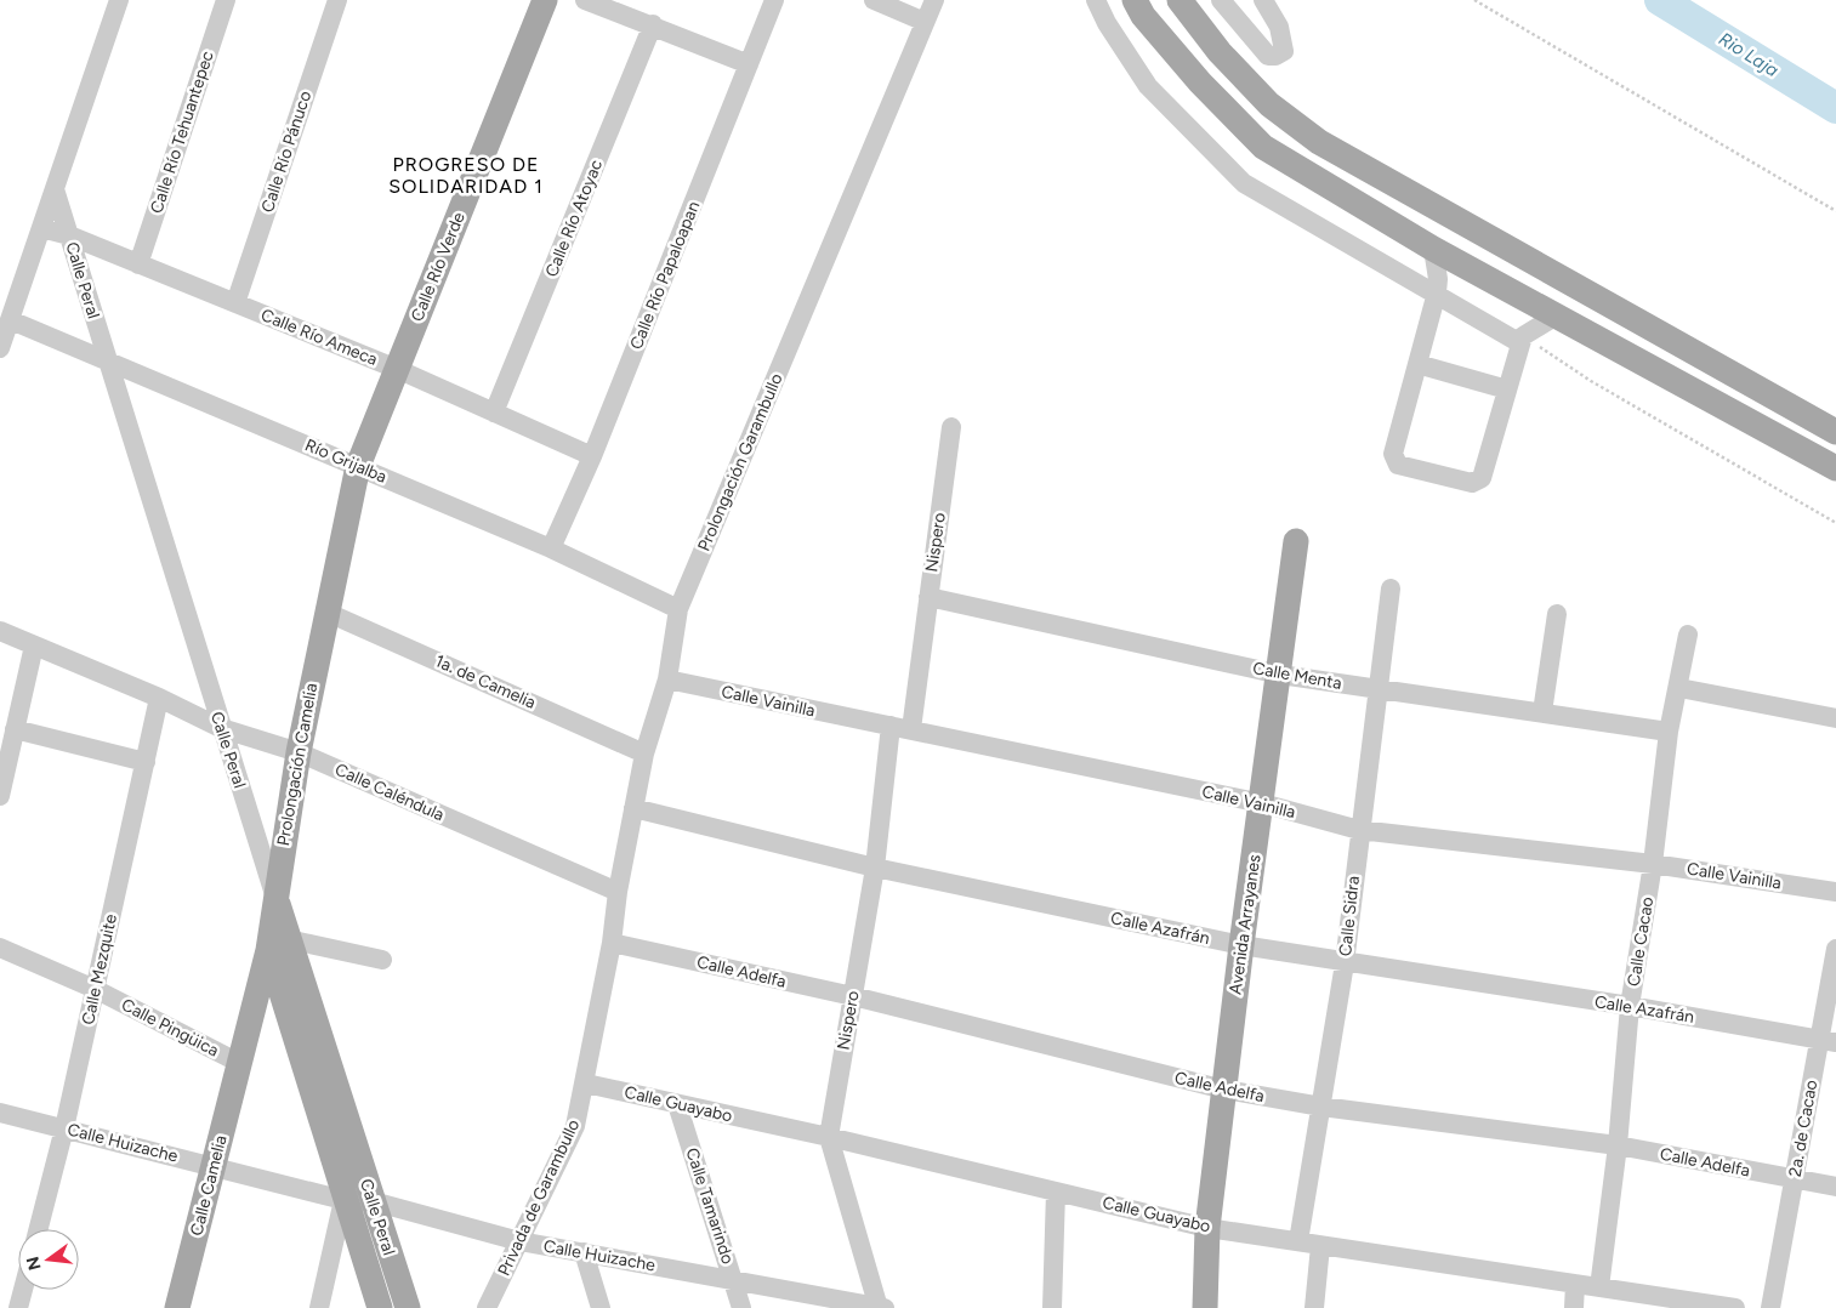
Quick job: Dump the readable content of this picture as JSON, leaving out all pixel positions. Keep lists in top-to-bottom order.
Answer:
{
  "streets": {
    "main road": [
      "Calle Río Verde",
      "Calle Peral",
      "Prolongación Camelia",
      "Avenida Arrayanes",
      "Calle Camelia"
    ],
    "street": [
      "Calle Río Tehuantepec",
      "Calle Río Pánuco",
      "Calle Río Atoyac",
      "Calle Río Papaloapan",
      "Calle Río Ameca",
      "Río Grijalba",
      "Prolongación Garambullo",
      "Nispero",
      "Calle Menta",
      "1a. de Camelia",
      "Calle Vainilla",
      "Calle Caléndula",
      "Calle Sidra",
      "Calle Azafrán",
      "Calle Cacao",
      "Calle Mezquite",
      "Calle Adelfa",
      "Calle Pingüica",
      "Calle Guayabo",
      "2a. de Cacao",
      "Calle Huizache",
      "Privada de Garambullo",
      "Calle Tamarindo"
    ]
  },
  "crossings": [
    ["Calle Río Tehuantepec", "Calle Río Ameca"],
    ["Calle Río Pánuco", "Calle Río Ameca"],
    ["Calle Río Atoyac", "Calle Río Ameca"],
    ["Calle Río Verde", "Calle Río Ameca"],
    ["Calle Río Verde", "Río Grijalba"],
    ["Calle Río Verde", "Prolongación Camelia"],
    ["Calle Río Papaloapan", "Calle Río Ameca"],
    ["Calle Río Papaloapan", "Río Grijalba"],
    ["Calle Peral", "Calle Río Ameca"],
    ["Calle Peral", "Río Grijalba"],
    ["Calle Peral", "Prolongación Camelia"],
    ["Calle Peral", "Calle Caléndula"],
    ["Calle Peral", "Calle Huizache"],
    ["Río Grijalba", "Prolongación Garambullo"],
    ["Río Grijalba", "Prolongación Camelia"],
    ["Prolongación Garambullo", "1a. de Camelia"],
    ["Prolongación Garambullo", "Calle Vainilla"],
    ["Prolongación Garambullo", "Calle Caléndula"],
    ["Prolongación Garambullo", "Calle Azafrán"],
    ["Prolongación Garambullo", "Calle Adelfa"],
    ["Prolongación Garambullo", "Privada de Garambullo"],
    ["Nispero", "Calle Menta"],
    ["Nispero", "Calle Vainilla"],
    ["Nispero", "Calle Azafrán"],
    ["Nispero", "Calle Adelfa"],
    ["Nispero", "Calle Guayabo"],
    ["Nispero", "Calle Huizache"],
    ["Calle Menta", "Calle Sidra"],
    ["Calle Menta", "Avenida Arrayanes"],
    ["Calle Menta", "Calle Cacao"],
    ["1a. de Camelia", "Prolongación Camelia"],
    ["Calle Vainilla", "Calle Sidra"],
    ["Calle Vainilla", "Avenida Arrayanes"],
    ["Calle Vainilla", "Calle Cacao"],
    ["Prolongación Camelia", "Calle Caléndula"],
    ["Calle Caléndula", "Calle Mezquite"],
    ["Calle Sidra", "Calle Azafrán"],
    ["Calle Sidra", "Calle Adelfa"],
    ["Calle Sidra", "Calle Guayabo"],
    ["Avenida Arrayanes", "Calle Azafrán"],
    ["Avenida Arrayanes", "Calle Adelfa"],
    ["Avenida Arrayanes", "Calle Guayabo"],
    ["Calle Azafrán", "Calle Cacao"],
    ["Calle Azafrán", "2a. de Cacao"],
    ["Calle Cacao", "Calle Adelfa"],
    ["Calle Cacao", "Calle Guayabo"],
    ["Calle Mezquite", "Calle Pingüica"],
    ["Calle Mezquite", "Calle Huizache"],
    ["Calle Adelfa", "2a. de Cacao"],
    ["Calle Adelfa", "Privada de Garambullo"],
    ["Calle Pingüica", "Calle Camelia"],
    ["Calle Guayabo", "Privada de Garambullo"],
    ["Calle Guayabo", "Calle Tamarindo"],
    ["Calle Huizache", "Calle Camelia"],
    ["Calle Huizache", "Privada de Garambullo"],
    ["Calle Huizache", "Calle Tamarindo"]
  ],
  "districts": ["PROGRESO DE SOLIDARIDAD 1"],
  "water": ["Rio Laja"],
  "north": "left"
}
